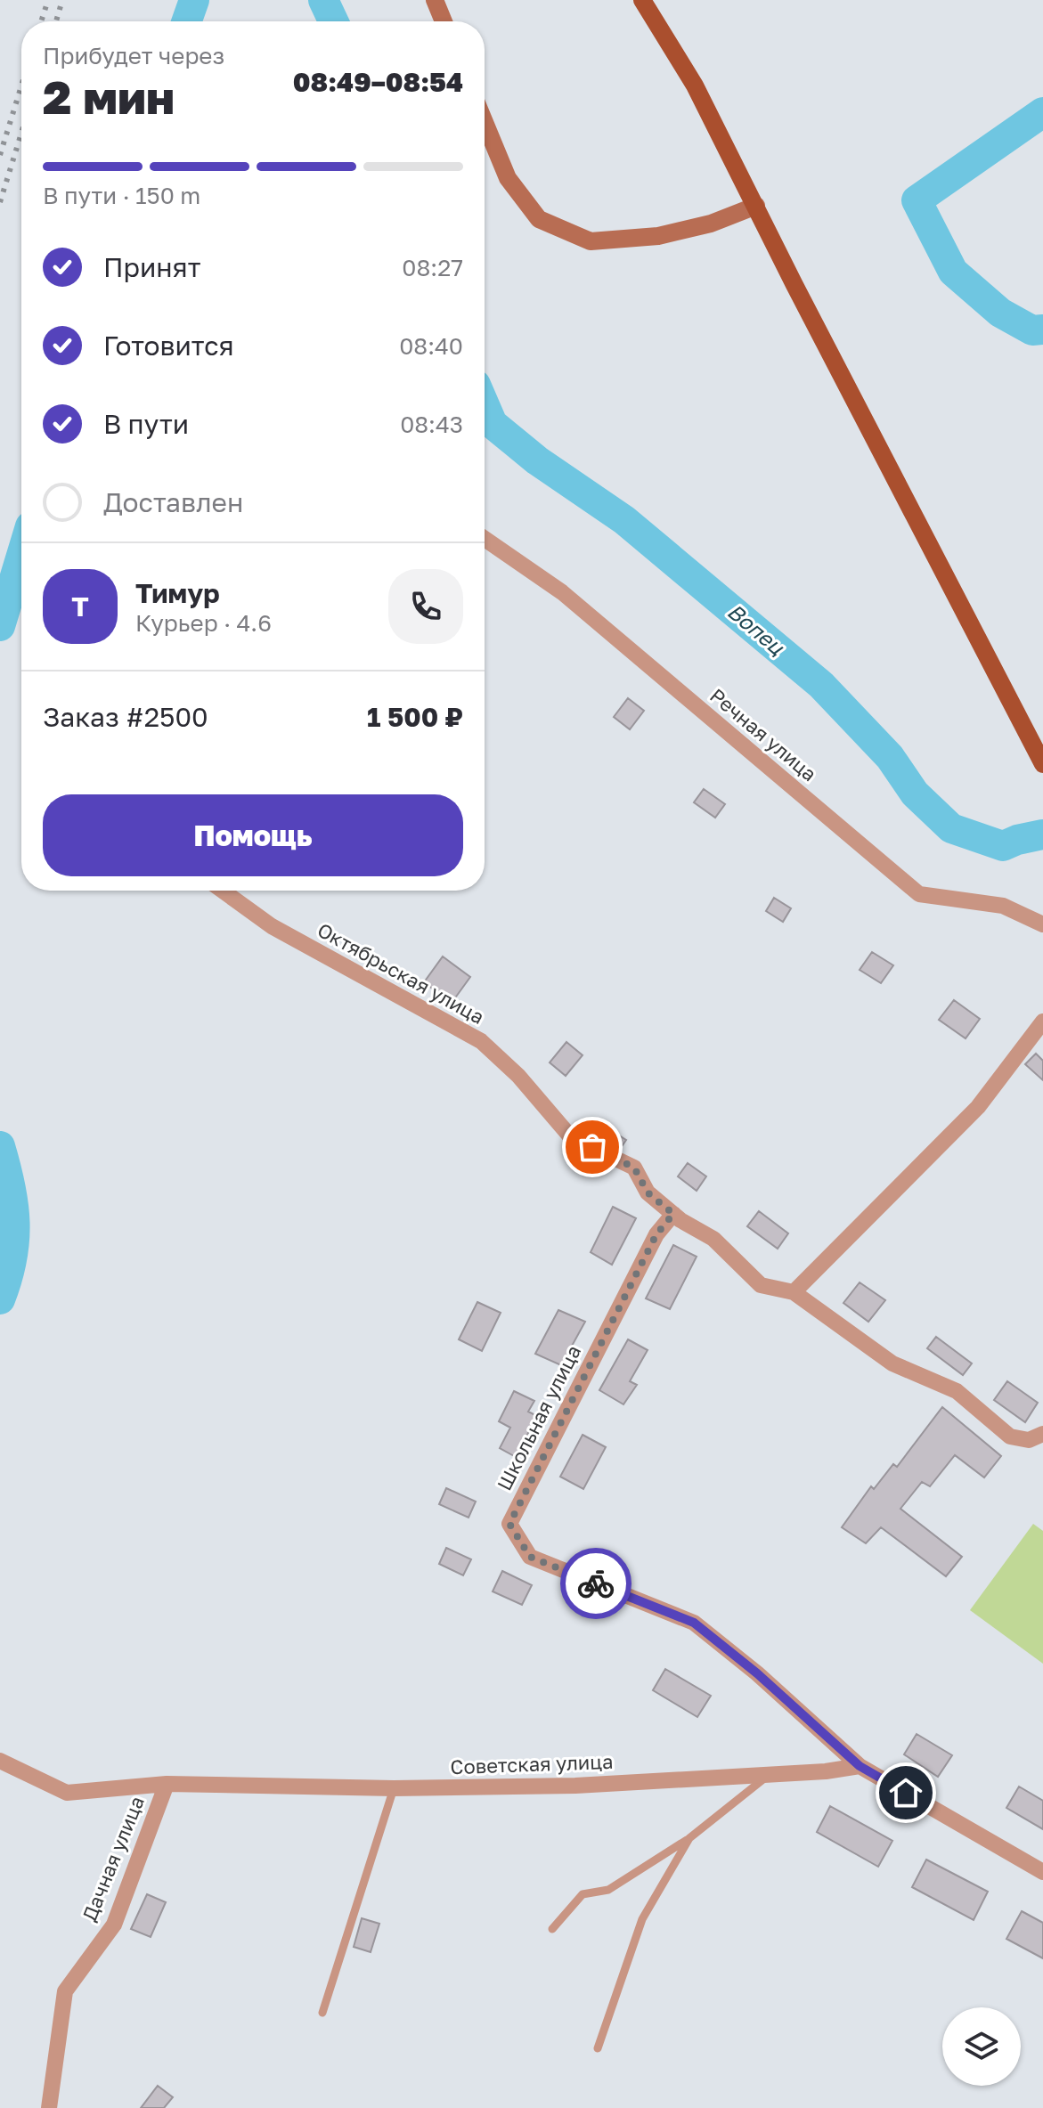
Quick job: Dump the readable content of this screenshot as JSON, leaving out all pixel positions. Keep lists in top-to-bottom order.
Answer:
{
  "streets": {
    "street": [
      "Речная улица",
      "Октябрьская улица",
      "Школьная улица",
      "Советская улица",
      "Дачная улица"
    ]
  },
  "crossings": [
    ["Октябрьская улица", "Школьная улица"],
    ["Школьная улица", "Советская улица"],
    ["Советская улица", "Дачная улица"]
  ],
  "water": ["Вопец"],
  "page": {
    "heading": ["2 мин", "Прибудет через", "08:49–08:54"],
    "panel": [
      "Тимур",
      "Курьер · 4.6",
      "Заказ #2500",
      "1 500 ₽"
    ],
    "bar": "В пути · 150 m",
    "list": [
      ["Принят", "08:27"],
      ["Готовится", "08:40"],
      ["В пути", "08:43"],
      "Доставлен"
    ],
    "round": "Т",
    "buttons": "Помощь"
  }
}
